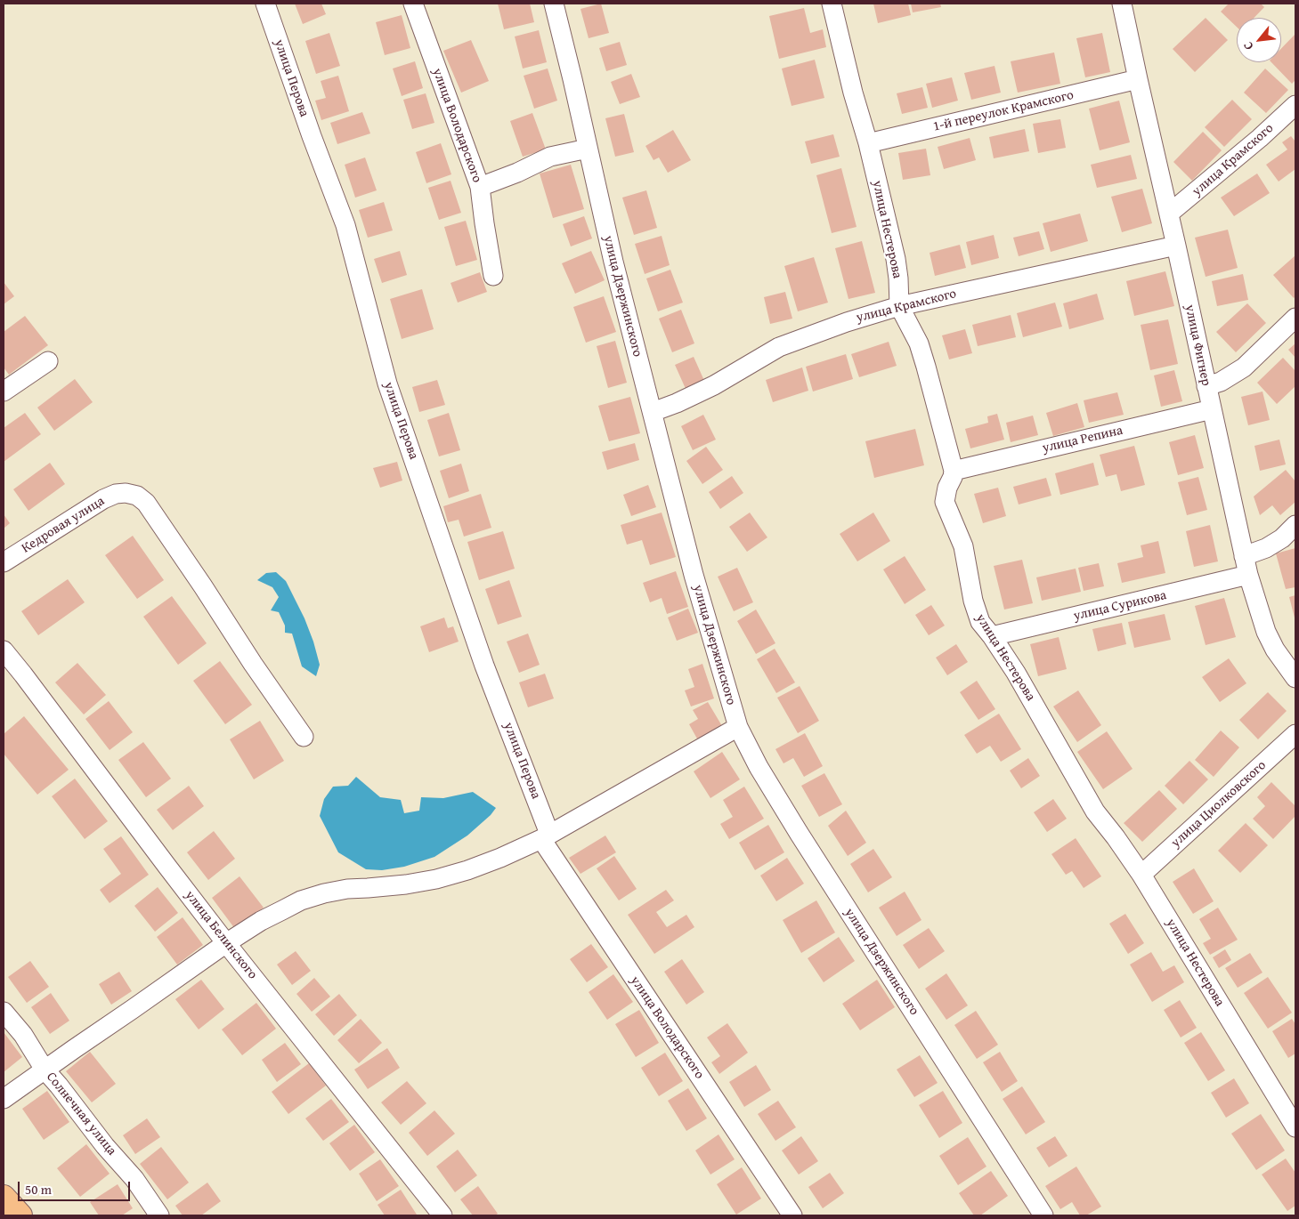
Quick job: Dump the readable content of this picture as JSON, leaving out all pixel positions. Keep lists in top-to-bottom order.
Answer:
{
  "streets": {
    "street": [
      "улица Перова",
      "1-й переулок Крамского",
      "улица Володарского",
      "улица Крамского",
      "улица Нестерова",
      "улица Дзержинского",
      "улица Фигнер",
      "улица Репина",
      "Кедровая улица",
      "улица Сурикова",
      "улица Циолковского",
      "улица Белинского",
      "Солнечная улица"
    ]
  },
  "crossings": [
    ["улица Перова", "улица Володарского"],
    ["1-й переулок Крамского", "улица Нестерова"],
    ["1-й переулок Крамского", "улица Фигнер"],
    ["улица Крамского", "улица Нестерова"],
    ["улица Крамского", "улица Дзержинского"],
    ["улица Крамского", "улица Фигнер"],
    ["улица Нестерова", "улица Репина"],
    ["улица Нестерова", "улица Сурикова"],
    ["улица Нестерова", "улица Циолковского"],
    ["улица Фигнер", "улица Репина"],
    ["улица Фигнер", "улица Сурикова"]
  ],
  "scale_bar": "50 m",
  "north": "bottom left"
}
